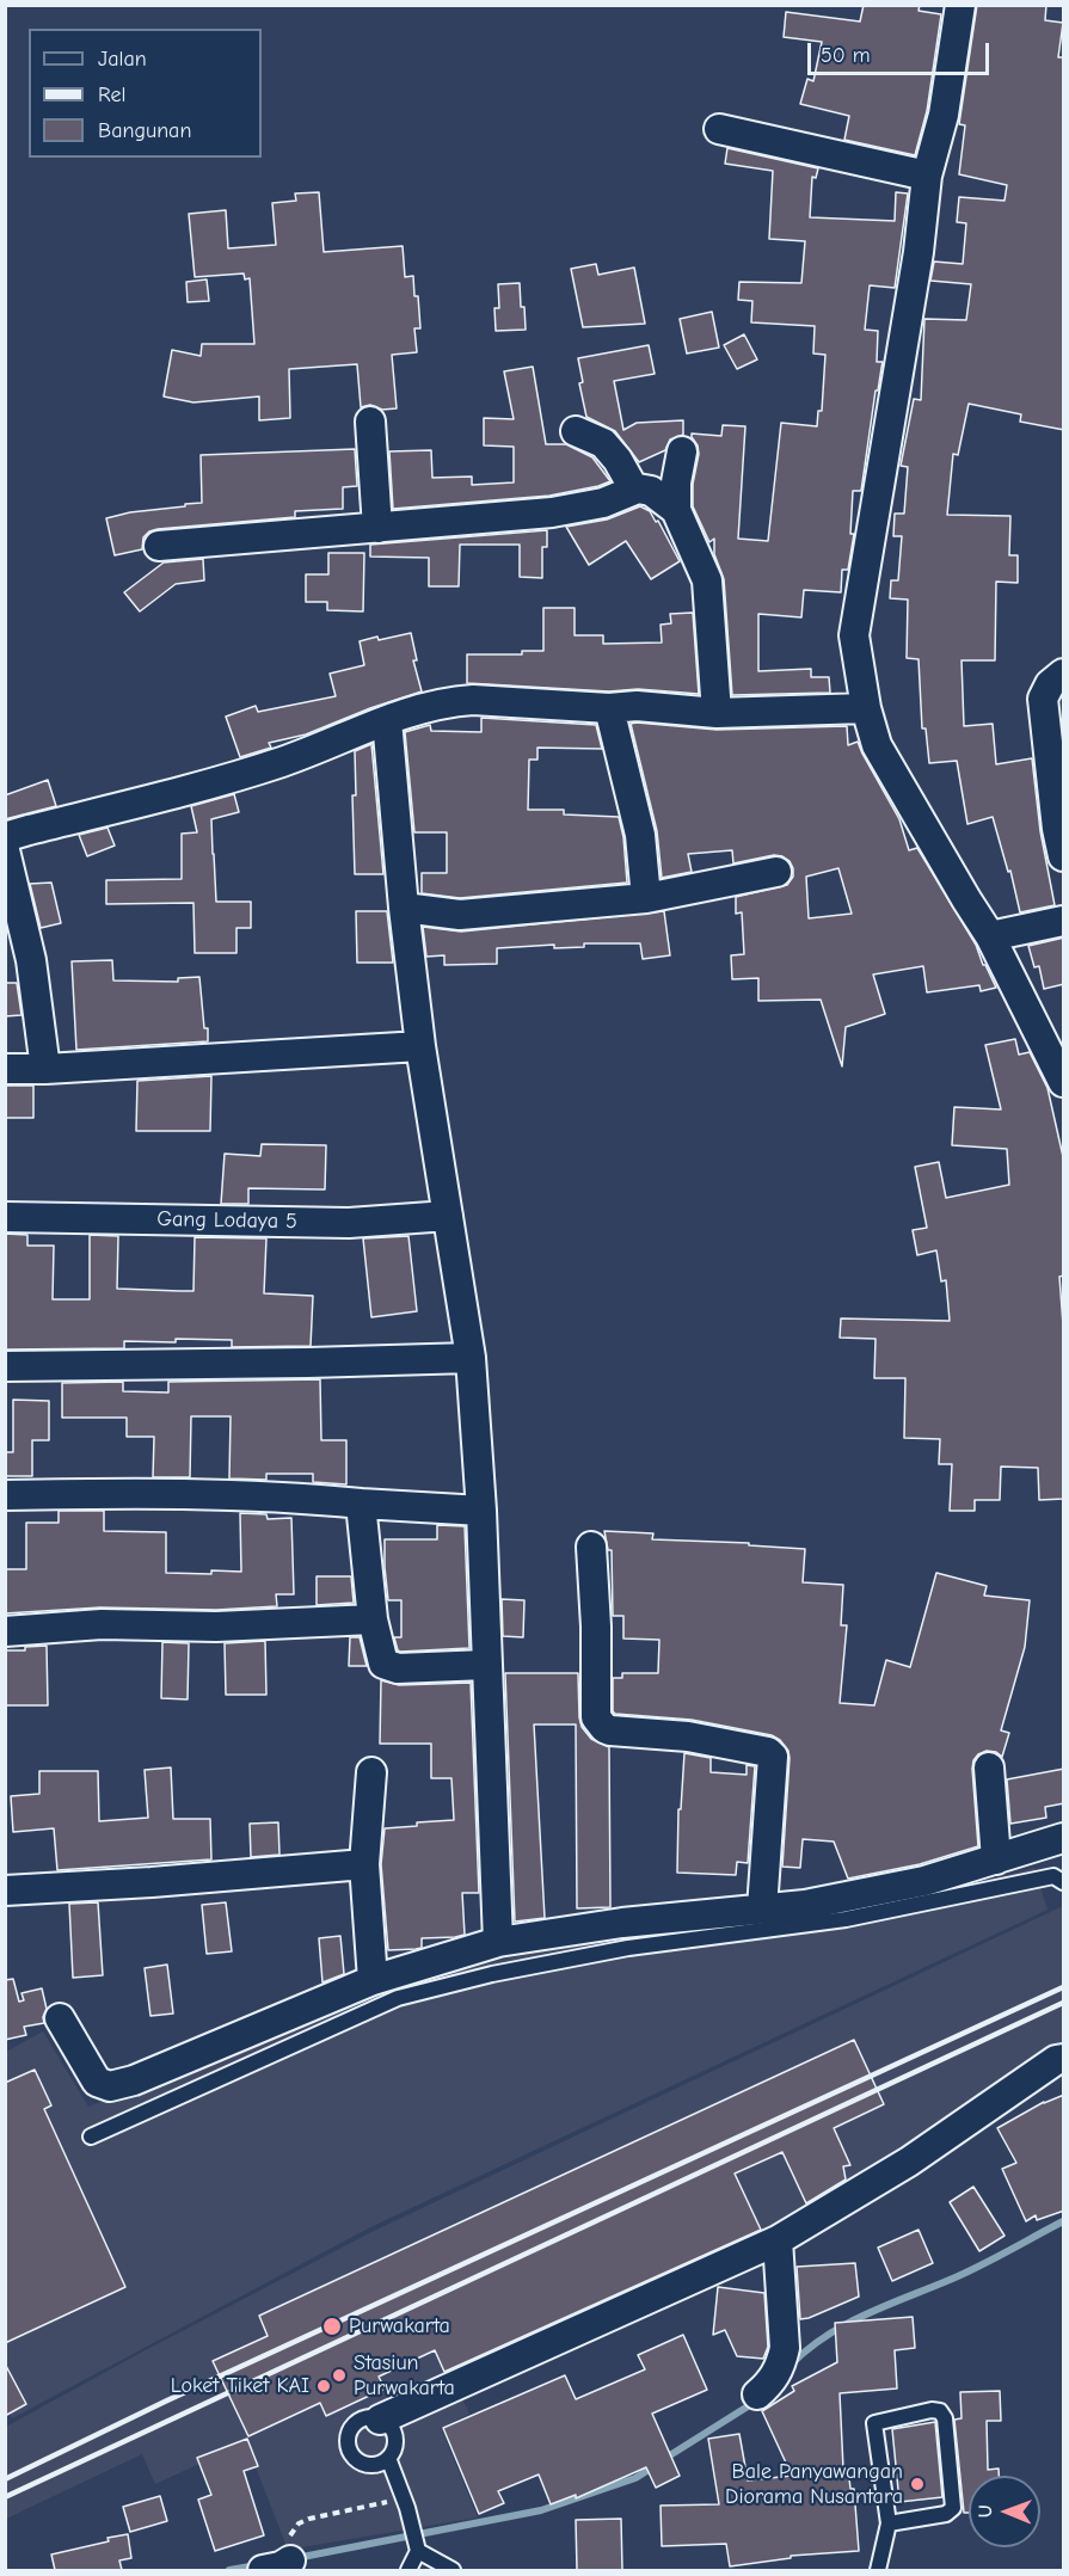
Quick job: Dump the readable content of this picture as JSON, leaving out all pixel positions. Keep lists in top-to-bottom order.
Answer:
{
  "streets": {
    "street": ["Gang Lodaya 5"]
  },
  "places": [
    "Purwakarta",
    "Stasiun Purwakarta",
    "Loket Tiket KAI",
    "Bale Panyawangan Diorama Nusantara"
  ],
  "legend": ["Jalan", "Rel", "Bangunan"],
  "scale_bar": "50 m",
  "north": "left"
}
